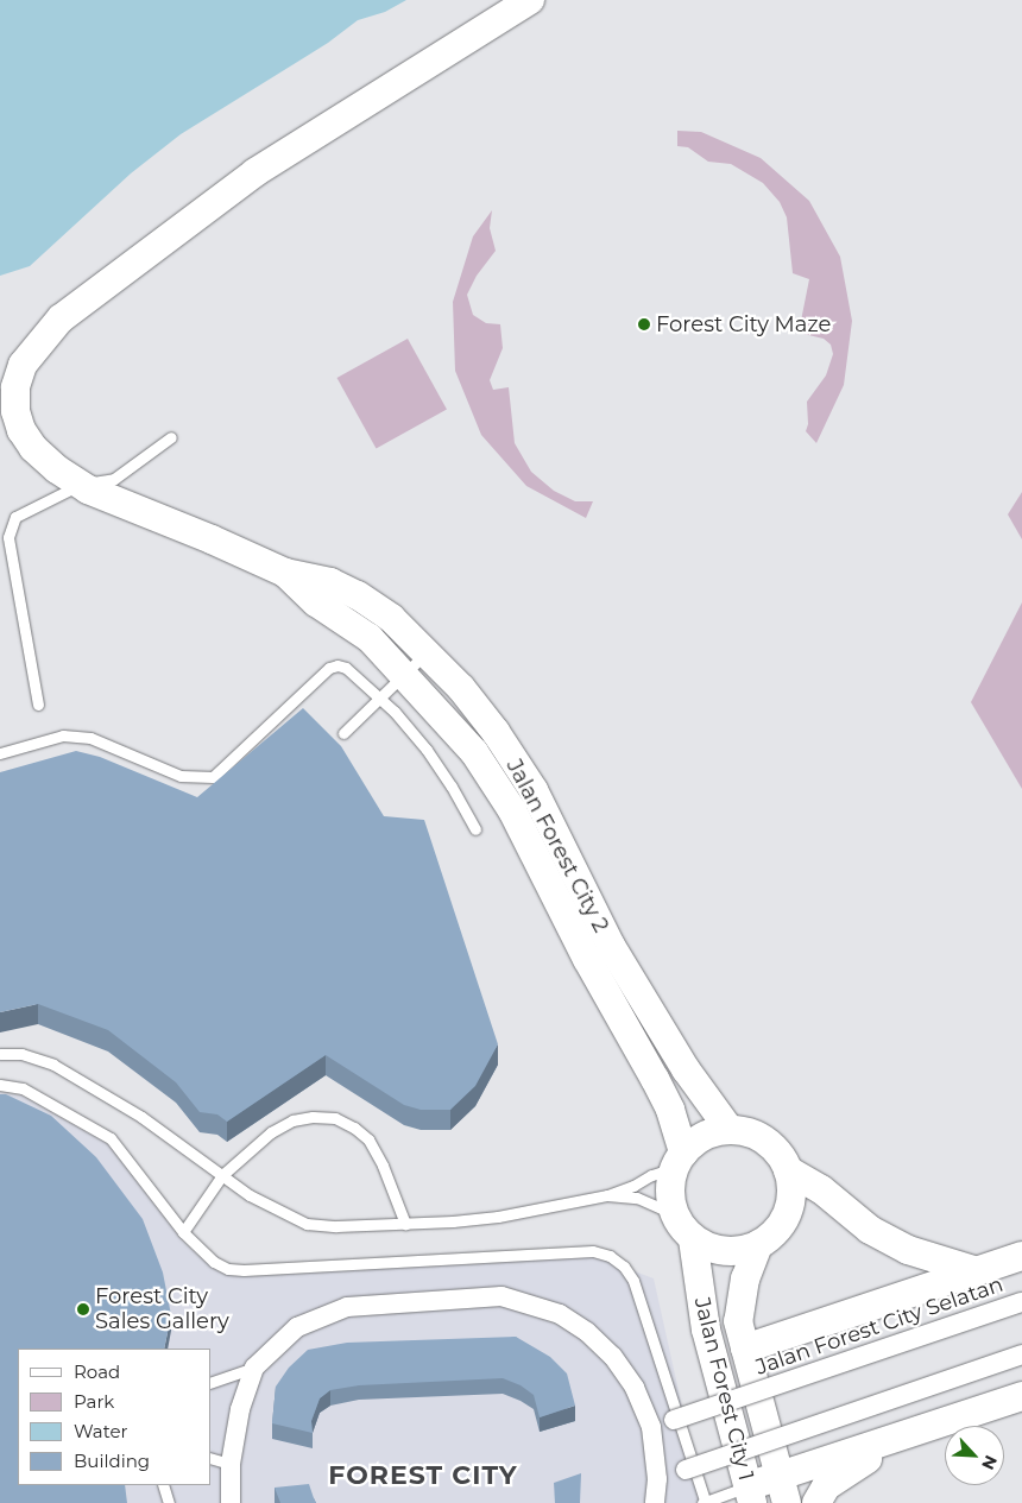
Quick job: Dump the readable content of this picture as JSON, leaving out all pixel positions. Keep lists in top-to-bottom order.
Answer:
{
  "streets": {
    "street": ["Jalan Forest City 2", "Jalan Forest City Selatan", "Jalan Forest City 1"]
  },
  "crossings": [
    ["Jalan Forest City 2", "Jalan Forest City 1"]
  ],
  "districts": ["FOREST CITY"],
  "places": ["Forest City Maze", "Forest City Sales Gallery"],
  "legend": [
    "Road",
    "Park",
    "Water",
    "Building"
  ],
  "north": "bottom right"
}
